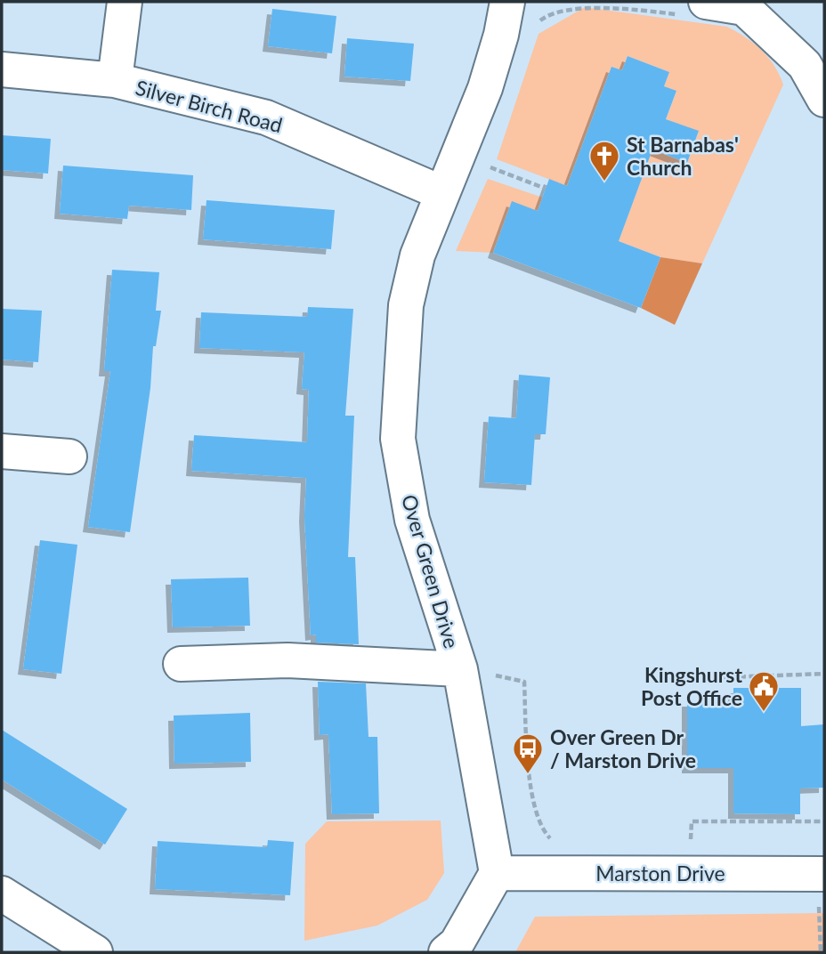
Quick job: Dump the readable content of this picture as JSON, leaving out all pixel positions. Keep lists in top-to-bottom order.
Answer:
{
  "streets": {
    "street": ["Silver Birch Road", "Over Green Drive", "Marston Drive"]
  },
  "crossings": [
    ["Silver Birch Road", "Over Green Drive"],
    ["Over Green Drive", "Marston Drive"]
  ],
  "places": {
    "church": ["St Barnabas' Church"],
    "public building": ["Kingshurst Post Office"],
    "bus stop": ["Over Green Dr / Marston Drive"]
  }
}
